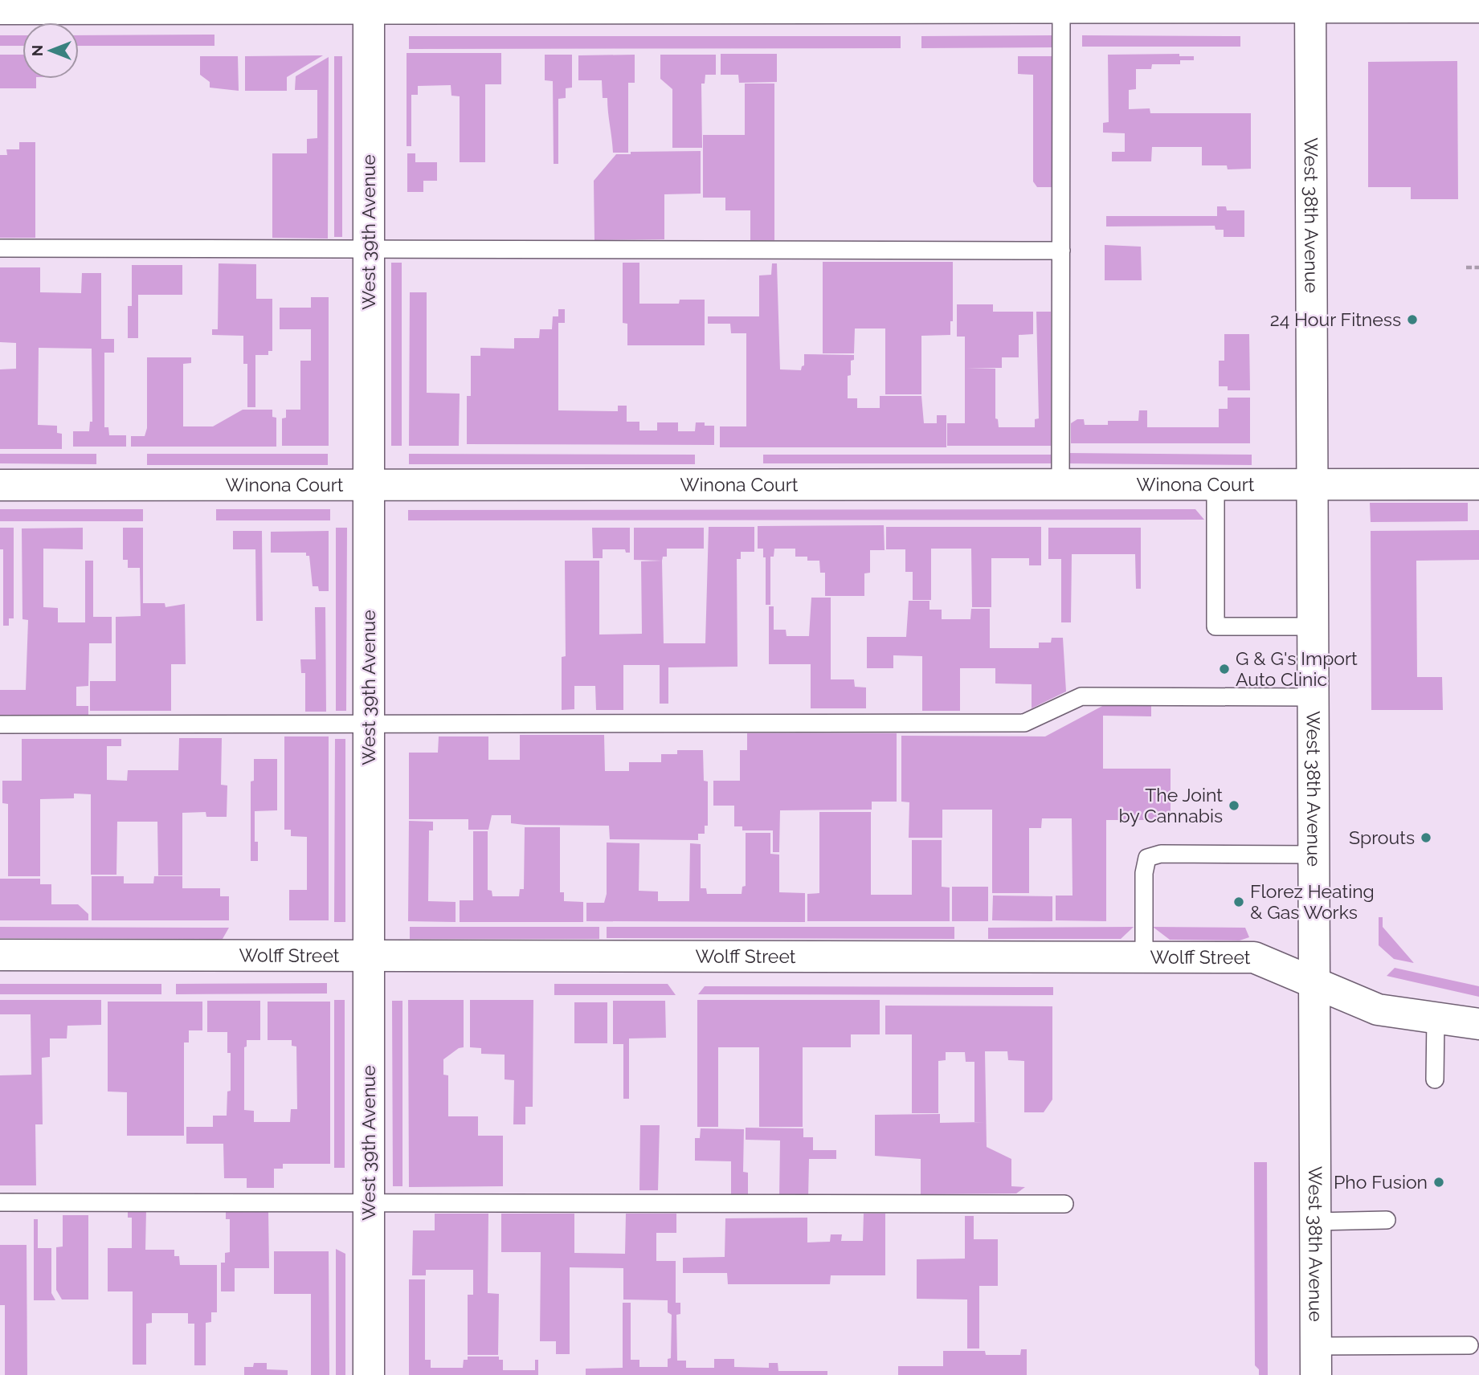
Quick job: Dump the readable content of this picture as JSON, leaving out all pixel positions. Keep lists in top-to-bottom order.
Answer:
{
  "streets": {
    "street": [
      "West 38th Avenue",
      "West 39th Avenue",
      "Winona Court",
      "Wolff Street"
    ]
  },
  "crossings": [
    ["West 38th Avenue", "Winona Court"],
    ["West 38th Avenue", "Wolff Street"],
    ["West 39th Avenue", "Winona Court"],
    ["West 39th Avenue", "Wolff Street"]
  ],
  "places": [
    "24 Hour Fitness",
    "G & G's Import Auto Clinic",
    "The Joint by Cannabis",
    "Sprouts",
    "Florez Heating & Gas Works",
    "Pho Fusion"
  ],
  "north": "left"
}
